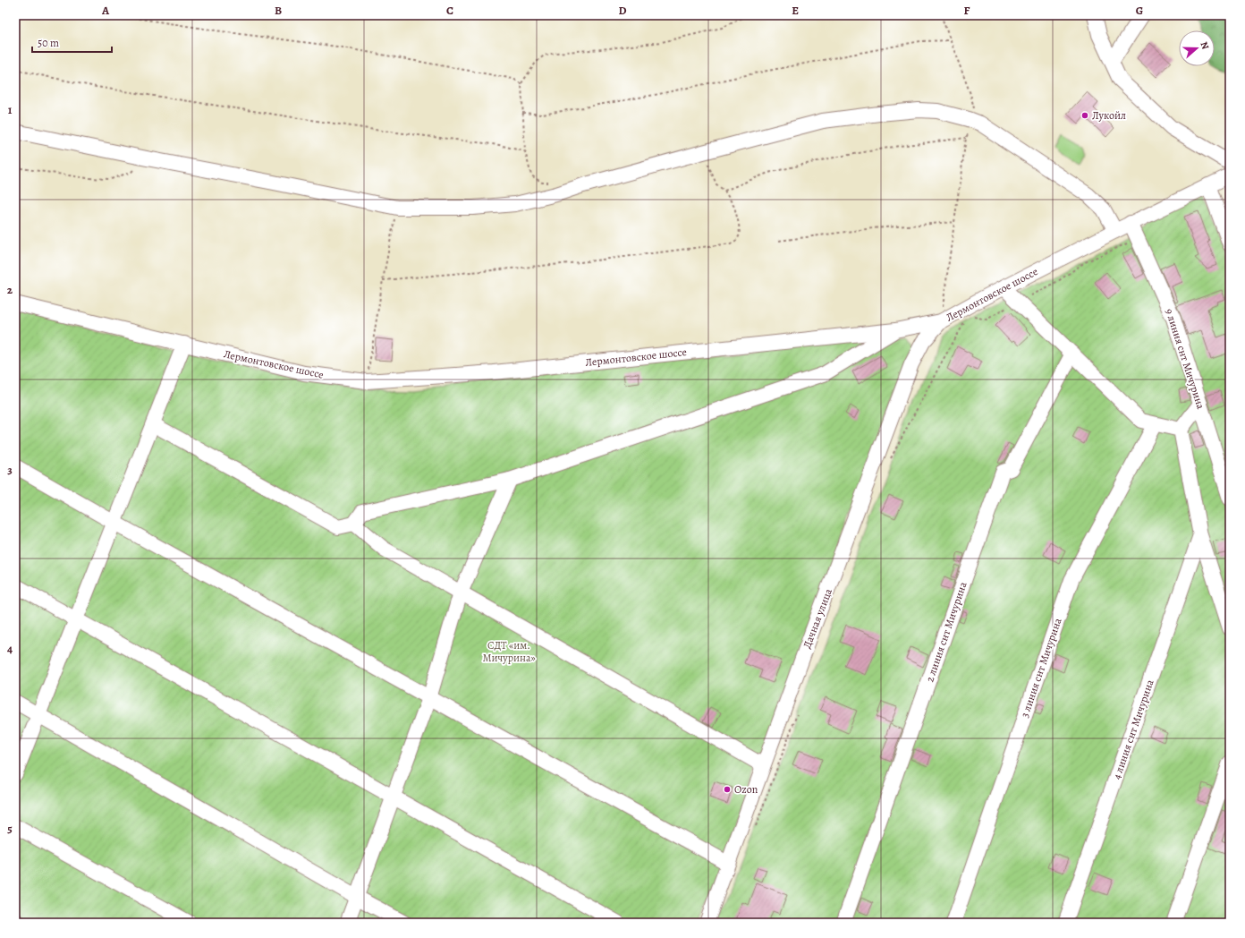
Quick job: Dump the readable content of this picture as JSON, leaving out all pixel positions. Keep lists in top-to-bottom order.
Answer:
{
  "streets": {
    "street": [
      "Лермонтовское шоссе",
      "9 линия снт Мичурина",
      "Дачная улица",
      "2 линия снт Мичурина",
      "3 линия снт Мичурина",
      "4 линия снт Мичурина"
    ]
  },
  "crossings": [
    ["Лермонтовское шоссе", "9 линия снт Мичурина"],
    ["Лермонтовское шоссе", "Дачная улица"]
  ],
  "parks": ["СДТ «им. Мичурина»"],
  "places": ["Лукойл", "Ozon"],
  "scale_bar": "50 m",
  "north": "right",
  "grid": {
    "columns": [
      "A",
      "B",
      "C",
      "D",
      "E",
      "F",
      "G"
    ],
    "rows": [
      "1",
      "2",
      "3",
      "4",
      "5"
    ]
  }
}
